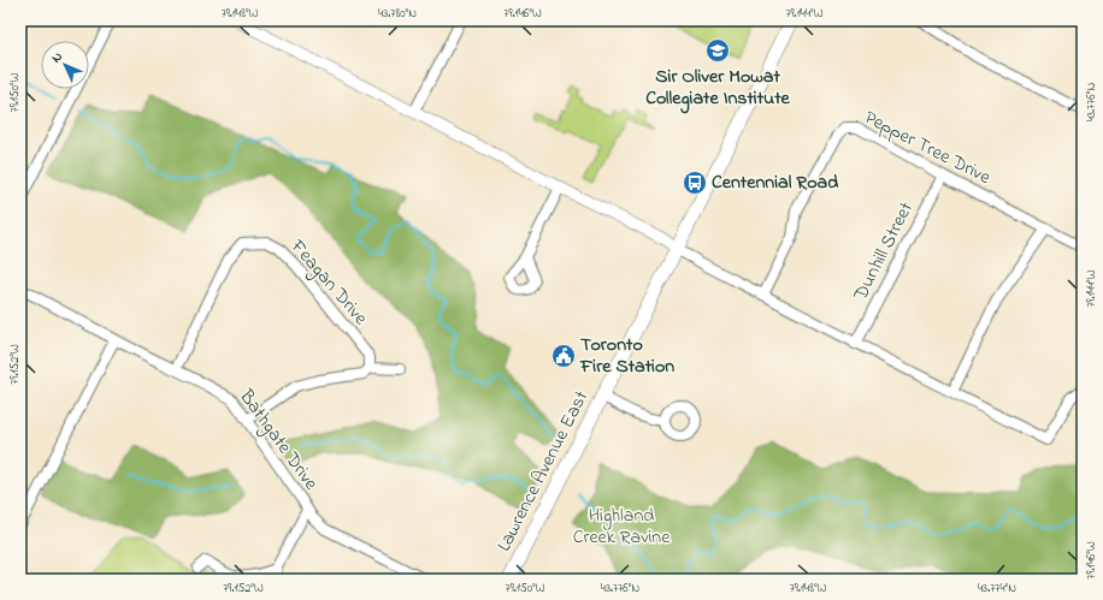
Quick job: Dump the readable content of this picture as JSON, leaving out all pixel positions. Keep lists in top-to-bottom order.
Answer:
{
  "streets": {
    "main road": ["Lawrence Avenue East"],
    "street": [
      "Pepper Tree Drive",
      "Dunhill Street",
      "Feagan Drive",
      "Bathgate Drive"
    ]
  },
  "crossings": [
    ["Pepper Tree Drive", "Dunhill Street"],
    ["Feagan Drive", "Bathgate Drive"]
  ],
  "parks": ["Highland Creek Ravine"],
  "places": {
    "school or university": ["Sir Oliver Mowat Collegiate Institute"],
    "bus stop": ["Centennial Road"],
    "public building": ["Toronto Fire Station"]
  },
  "north": "top left",
  "coordinates": [
    "79.148°W",
    "43.780°N",
    "79.146°W",
    "79.144°W",
    "79.150°W",
    "43.776°N",
    "79.152°W",
    "43.774°N"
  ]
}
